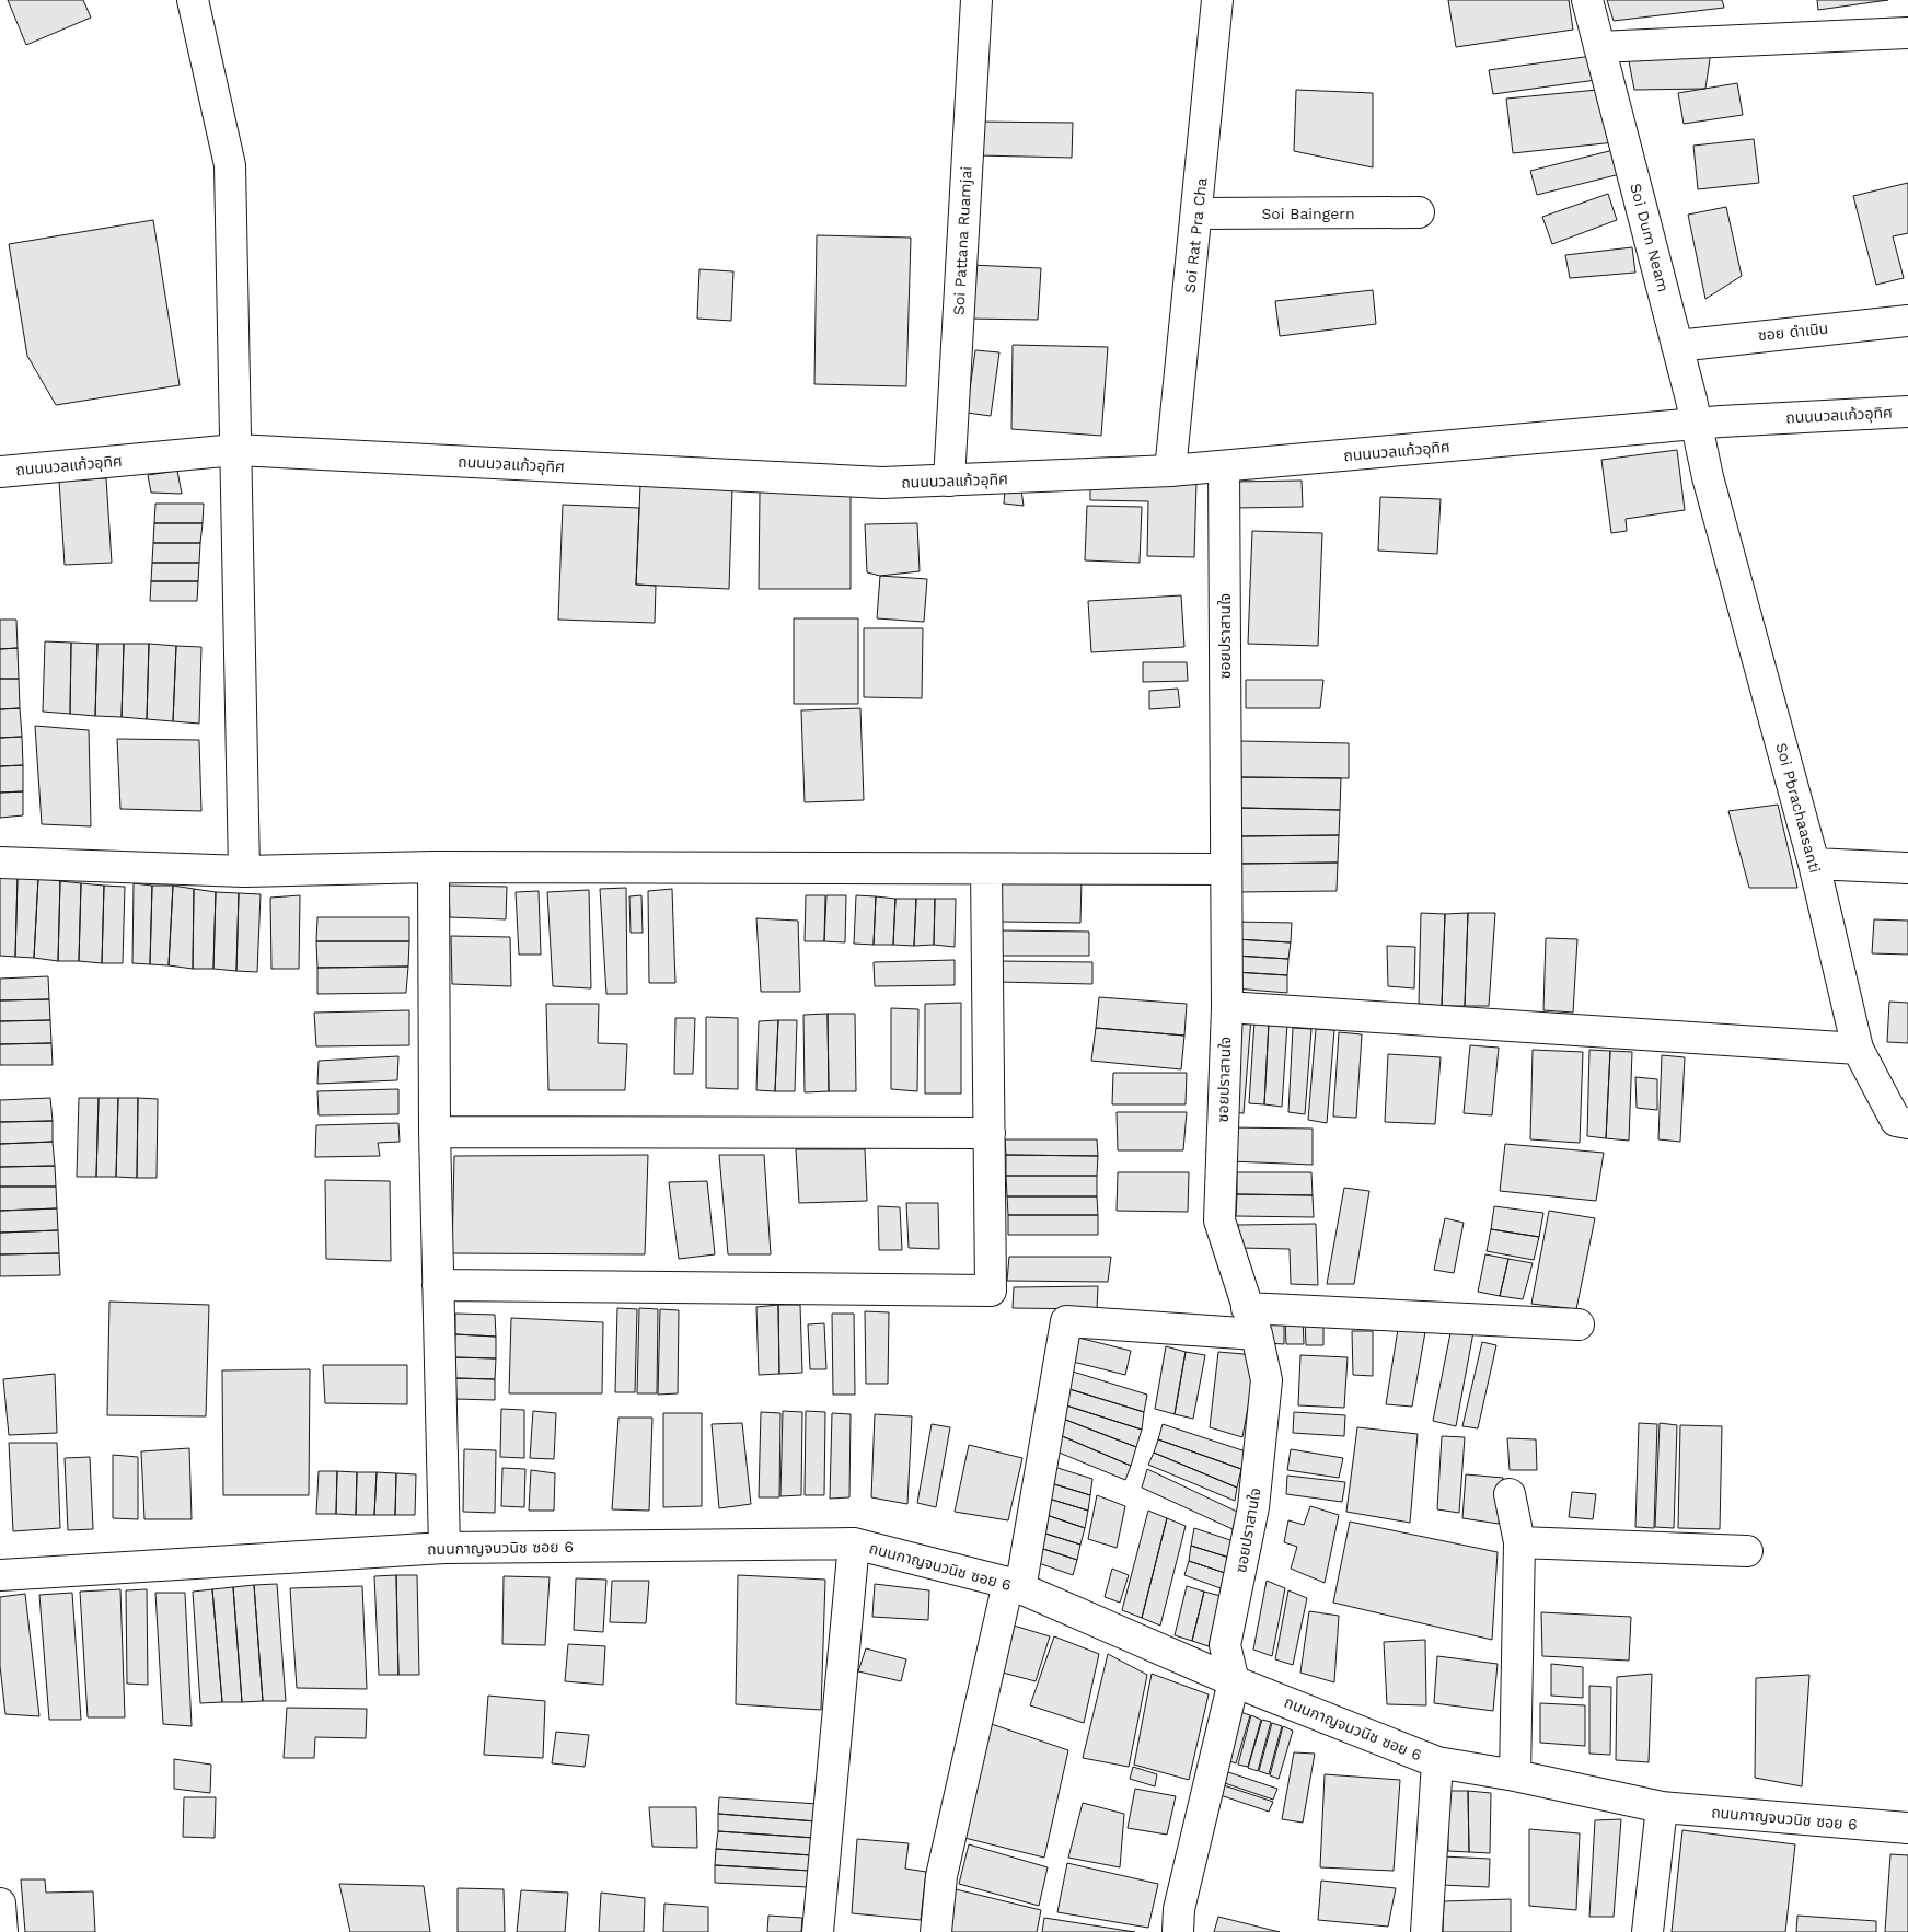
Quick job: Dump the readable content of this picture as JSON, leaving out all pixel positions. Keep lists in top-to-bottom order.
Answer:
{
  "streets": {
    "street": [
      "Soi Baingern",
      "Soi Rat Pra Cha",
      "Soi Dum Neam",
      "Soi Pattana Ruamjai",
      "ซอย ดำเนิน",
      "ถนนนวลแก้วอุทิศ",
      "ซอยปราสานใจ",
      "Soi Pbrachaasanti",
      "ถนนกาญจนวนิช ซอย 6"
    ]
  },
  "crossings": [
    ["Soi Baingern", "Soi Rat Pra Cha"],
    ["Soi Rat Pra Cha", "ถนนนวลแก้วอุทิศ"],
    ["Soi Dum Neam", "ซอย ดำเนิน"],
    ["Soi Dum Neam", "ถนนนวลแก้วอุทิศ"],
    ["Soi Dum Neam", "Soi Pbrachaasanti"],
    ["Soi Pattana Ruamjai", "ถนนนวลแก้วอุทิศ"],
    ["ถนนนวลแก้วอุทิศ", "ซอยปราสานใจ"],
    ["ซอยปราสานใจ", "ถนนกาญจนวนิช ซอย 6"]
  ]
}
